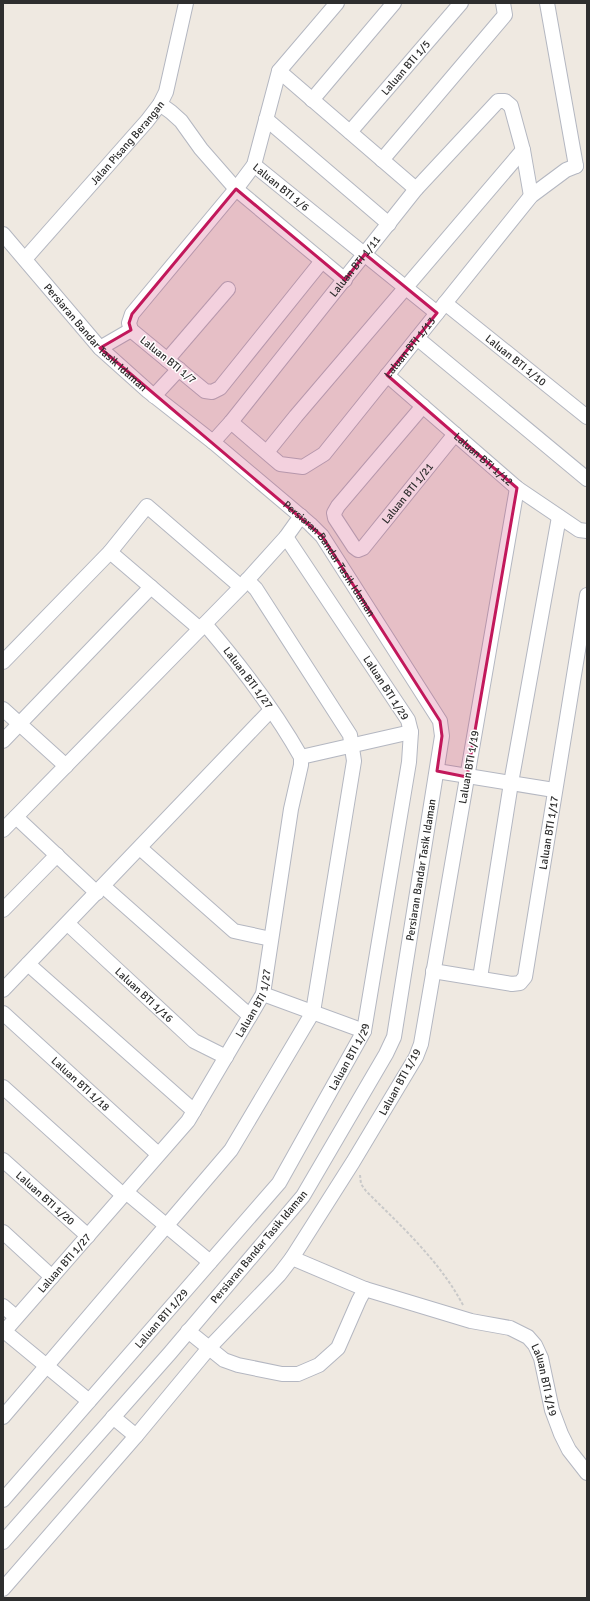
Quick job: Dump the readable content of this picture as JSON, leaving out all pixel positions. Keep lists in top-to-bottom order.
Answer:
{
  "streets": {
    "street": [
      "Laluan BTI 1/5",
      "Jalan Pisang Berangan",
      "Laluan BTI 1/6",
      "Laluan BTI 1/11",
      "Persiaran Bandar Tasik Idaman",
      "Laluan BTI 1/13",
      "Laluan BTI 1/7",
      "Laluan BTI 1/10",
      "Laluan BTI 1/12",
      "Laluan BTI 1/21",
      "Laluan BTI 1/27",
      "Laluan BTI 1/29",
      "Laluan BTI 1/19",
      "Laluan BTI 1/17",
      "Laluan BTI 1/16",
      "Laluan BTI 1/18",
      "Laluan BTI 1/20"
    ]
  },
  "crossings": [
    ["Jalan Pisang Berangan", "Persiaran Bandar Tasik Idaman"],
    ["Laluan BTI 1/6", "Laluan BTI 1/11"],
    ["Laluan BTI 1/6", "Laluan BTI 1/7"],
    ["Laluan BTI 1/6", "Laluan BTI 1/10"],
    ["Laluan BTI 1/11", "Persiaran Bandar Tasik Idaman"],
    ["Laluan BTI 1/11", "Laluan BTI 1/13"],
    ["Laluan BTI 1/13", "Laluan BTI 1/10"],
    ["Laluan BTI 1/13", "Laluan BTI 1/12"],
    ["Laluan BTI 1/12", "Laluan BTI 1/21"],
    ["Laluan BTI 1/12", "Laluan BTI 1/19"],
    ["Laluan BTI 1/27", "Laluan BTI 1/16"],
    ["Laluan BTI 1/27", "Laluan BTI 1/18"],
    ["Laluan BTI 1/27", "Laluan BTI 1/20"],
    ["Laluan BTI 1/19", "Laluan BTI 1/17"]
  ]
}
